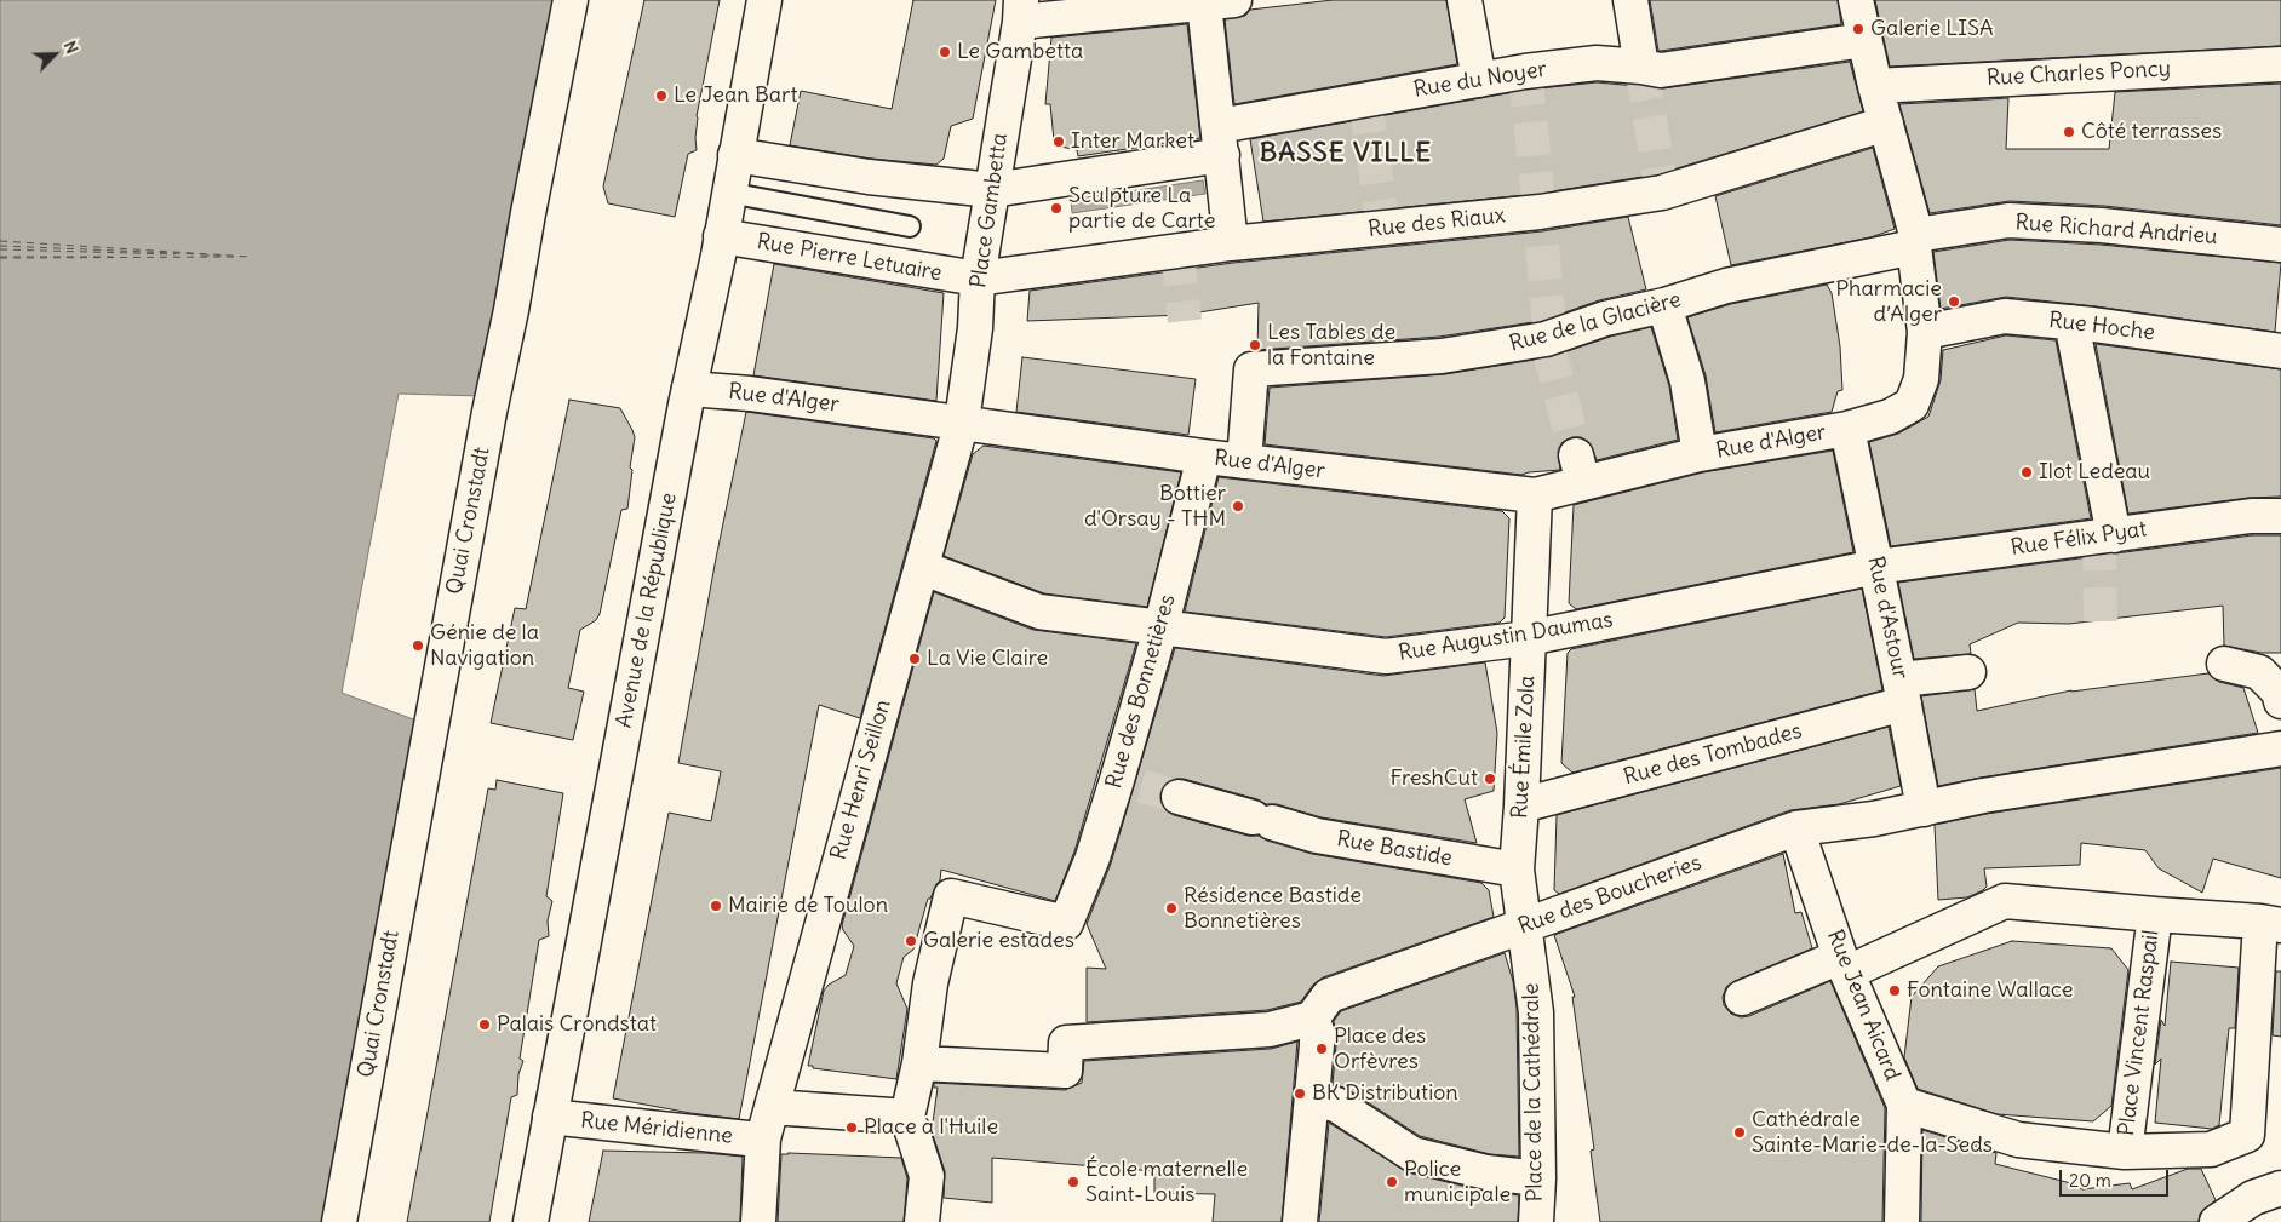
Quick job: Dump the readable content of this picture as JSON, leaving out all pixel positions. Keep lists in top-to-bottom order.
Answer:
{
  "streets": {
    "street": [
      "Rue Charles Poncy",
      "Rue du Noyer",
      "Place Gambetta",
      "Rue des Riaux",
      "Rue Richard Andrieu",
      "Rue Pierre Letuaire",
      "Rue de la Glacière",
      "Rue Hoche",
      "Rue d'Alger",
      "Quai Cronstadt",
      "Rue Félix Pyat",
      "Avenue de la République",
      "Rue d'Astour",
      "Rue Augustin Daumas",
      "Rue des Bonnetières",
      "Rue Émile Zola",
      "Rue des Tombades",
      "Rue Henri Seillon",
      "Rue Bastide",
      "Rue des Boucheries",
      "Rue Jean Aicard",
      "Place Vincent Raspail",
      "Place de la Cathédrale",
      "Rue Méridienne"
    ]
  },
  "crossings": [
    ["Rue Charles Poncy", "Rue d'Alger"],
    ["Rue du Noyer", "Place Gambetta"],
    ["Rue du Noyer", "Rue d'Alger"],
    ["Place Gambetta", "Rue des Riaux"],
    ["Place Gambetta", "Rue Pierre Letuaire"],
    ["Place Gambetta", "Rue d'Alger"],
    ["Place Gambetta", "Rue Henri Seillon"],
    ["Rue des Riaux", "Rue Pierre Letuaire"],
    ["Rue des Riaux", "Rue d'Alger"],
    ["Rue Richard Andrieu", "Rue de la Glacière"],
    ["Rue Richard Andrieu", "Rue d'Alger"],
    ["Rue Pierre Letuaire", "Avenue de la République"],
    ["Rue de la Glacière", "Rue d'Alger"],
    ["Rue Hoche", "Rue d'Alger"],
    ["Rue d'Alger", "Avenue de la République"],
    ["Rue d'Alger", "Rue d'Astour"],
    ["Rue d'Alger", "Rue des Bonnetières"],
    ["Rue d'Alger", "Rue Émile Zola"],
    ["Rue d'Alger", "Rue Henri Seillon"],
    ["Rue Félix Pyat", "Rue d'Astour"],
    ["Rue Félix Pyat", "Rue Augustin Daumas"],
    ["Avenue de la République", "Rue Méridienne"],
    ["Rue d'Astour", "Rue Augustin Daumas"],
    ["Rue d'Astour", "Rue des Tombades"],
    ["Rue d'Astour", "Rue des Boucheries"],
    ["Rue Augustin Daumas", "Rue des Bonnetières"],
    ["Rue Augustin Daumas", "Rue Émile Zola"],
    ["Rue Augustin Daumas", "Rue Henri Seillon"],
    ["Rue Émile Zola", "Rue des Tombades"],
    ["Rue Émile Zola", "Rue Bastide"],
    ["Rue Émile Zola", "Rue des Boucheries"],
    ["Rue Émile Zola", "Place de la Cathédrale"],
    ["Rue Henri Seillon", "Rue Méridienne"],
    ["Rue des Boucheries", "Rue Jean Aicard"],
    ["Rue des Boucheries", "Place de la Cathédrale"],
    ["Rue Jean Aicard", "Place Vincent Raspail"]
  ],
  "districts": ["BASSE VILLE"],
  "places": [
    "Galerie LISA",
    "Le Gambetta",
    "Le Jean Bart",
    "Côté terrasses",
    "Inter Market",
    "Sculpture La partie de Carte",
    "Pharmacie d’Alger",
    "Les Tables de la Fontaine",
    "Ilot Ledeau",
    "Bottier d'Orsay - THM",
    "Génie de la Navigation",
    "La Vie Claire",
    "FreshCut",
    "Mairie de Toulon",
    "Résidence Bastide Bonnetières",
    "Galerie estades",
    "Fontaine Wallace",
    "Palais Crondstat",
    "Place des Orfèvres",
    "BK Distribution",
    "Place à l'Huile",
    "Cathédrale Sainte-Marie-de-la-Seds",
    "École maternelle Saint-Louis",
    "Police municipale"
  ],
  "scale_bar": "20 m",
  "north": "top right"
}
